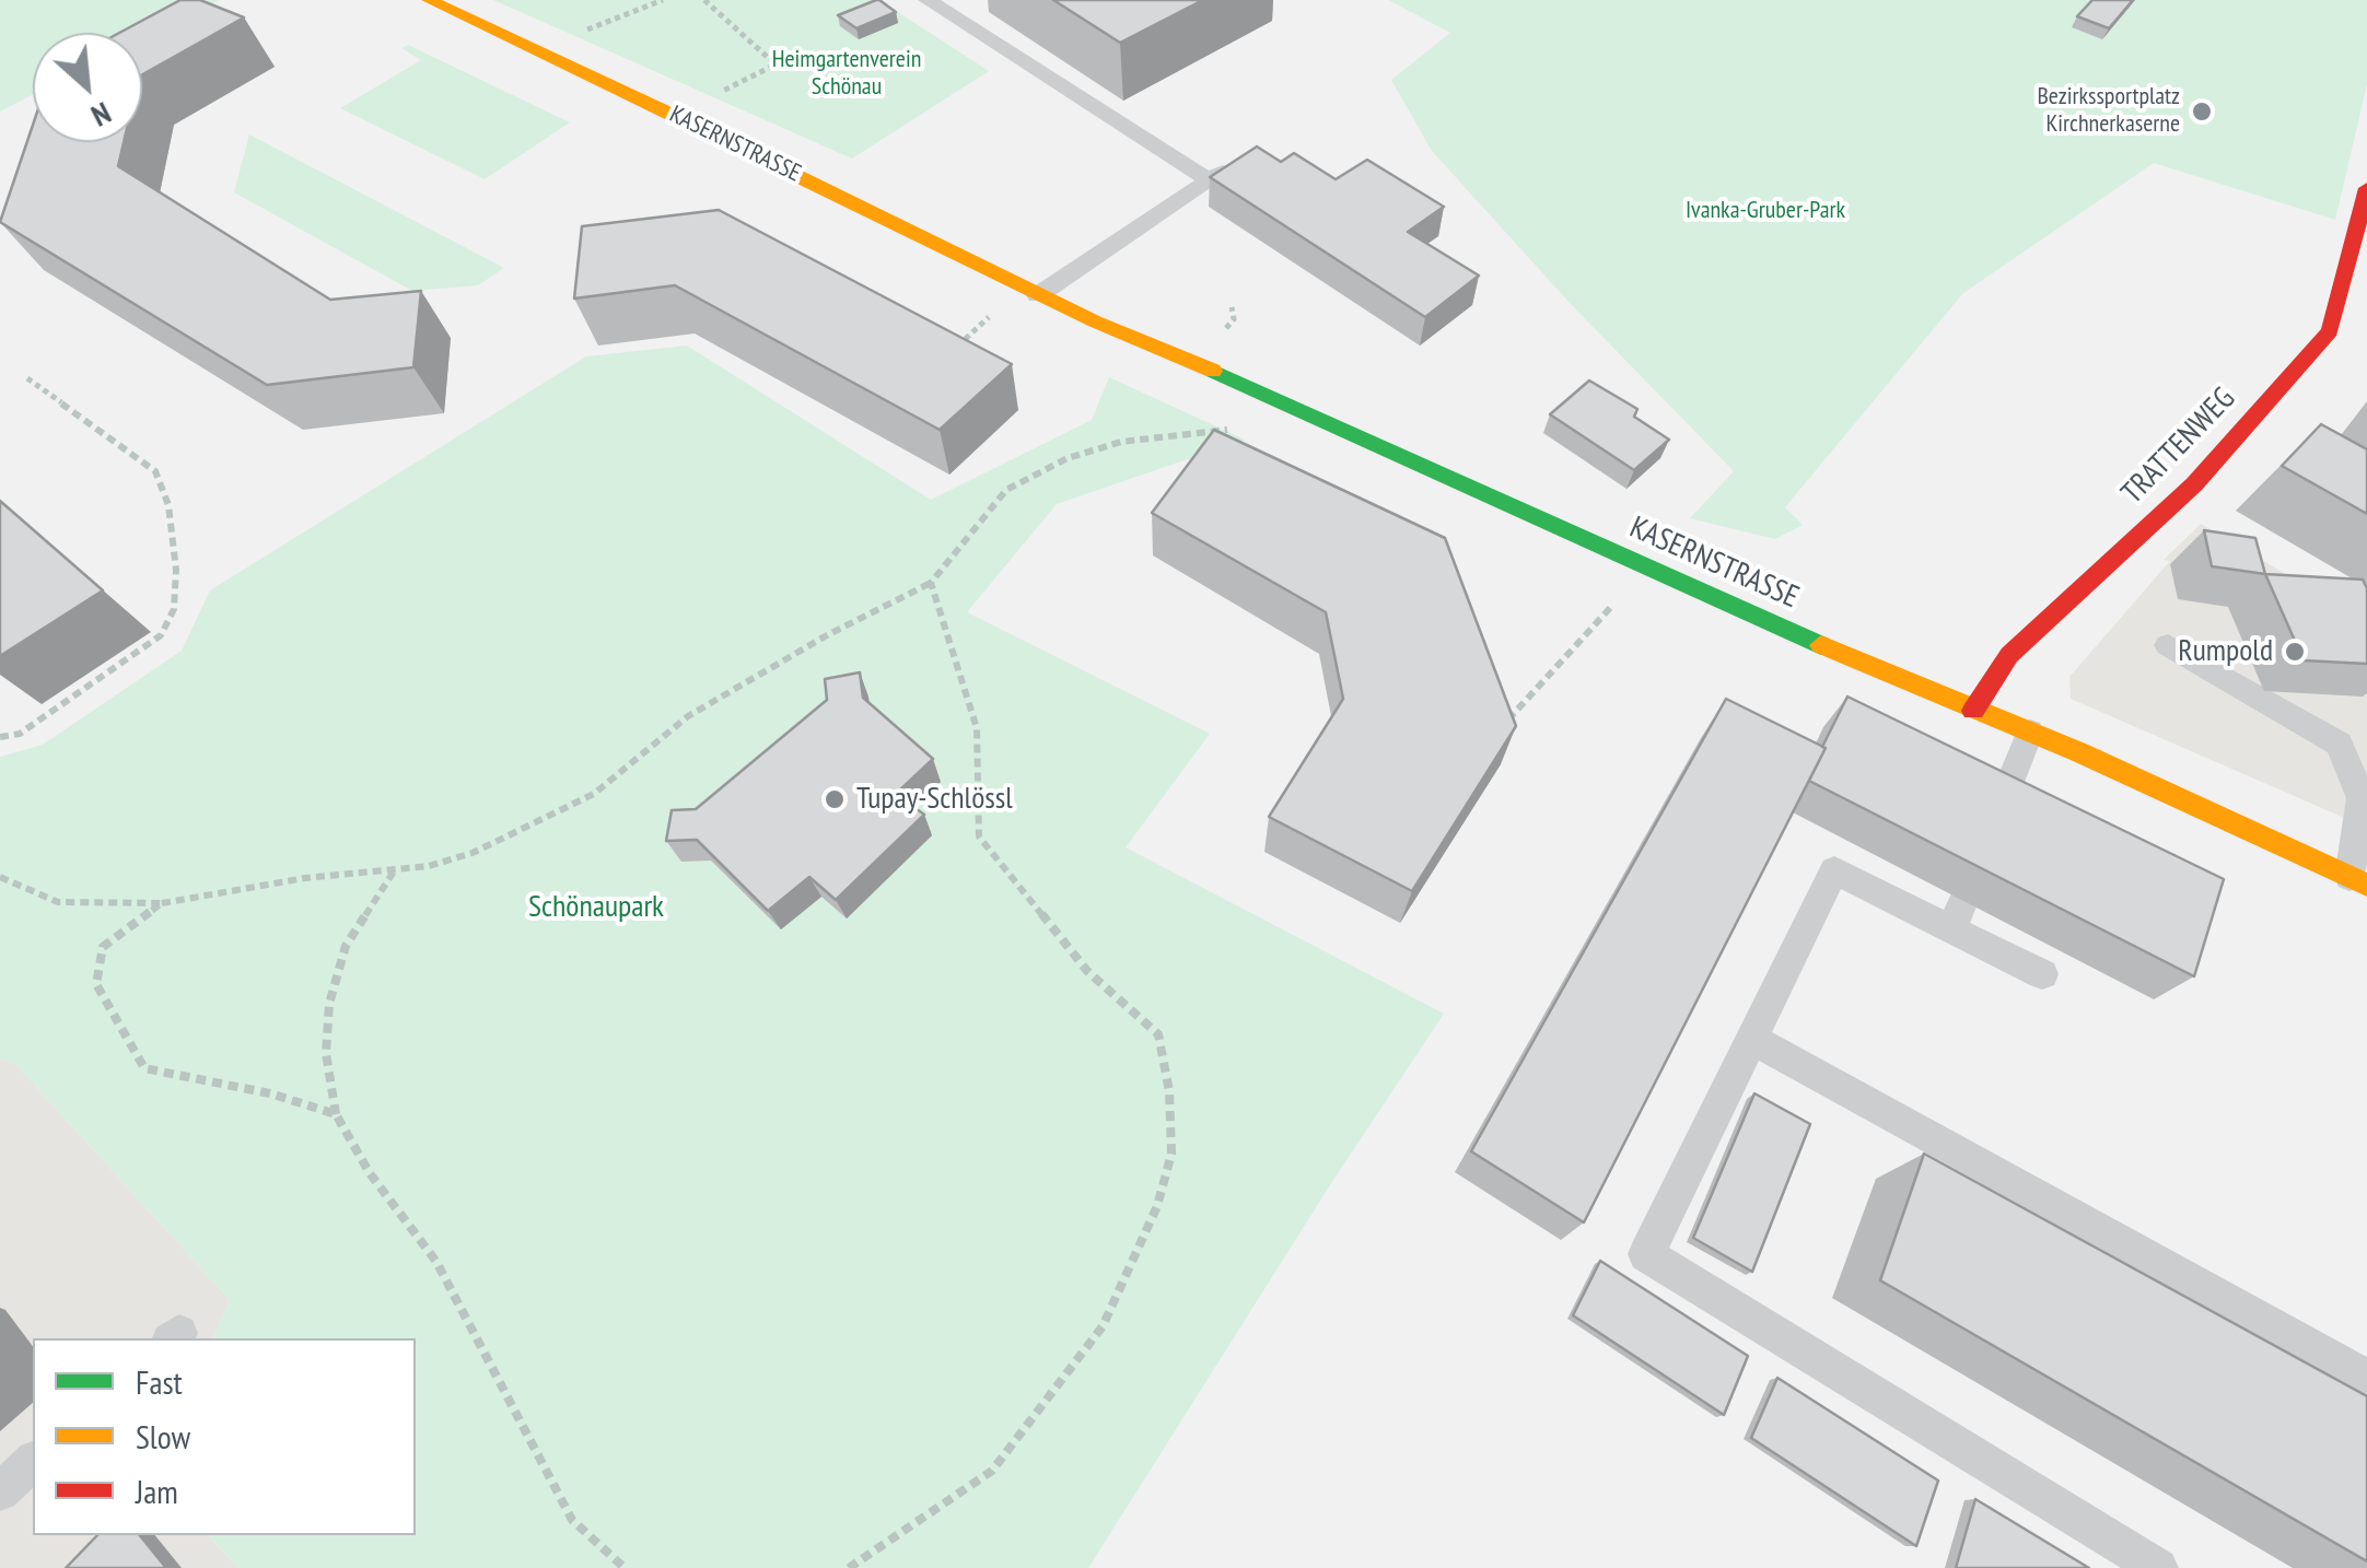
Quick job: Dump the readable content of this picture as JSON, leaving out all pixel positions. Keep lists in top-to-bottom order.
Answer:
{
  "streets": {
    "street": ["KASERNSTRASSE", "TRATTENWEG"]
  },
  "crossings": [
    ["KASERNSTRASSE", "TRATTENWEG"]
  ],
  "parks": ["Heimgartenverein Schönau", "Ivanka-Gruber-Park", "Schönaupark"],
  "places": ["Bezirkssportplatz Kirchnerkaserne", "Rumpold", "Tupay-Schlössl"],
  "legend": ["Fast", "Slow", "Jam"],
  "north": "bottom right"
}
